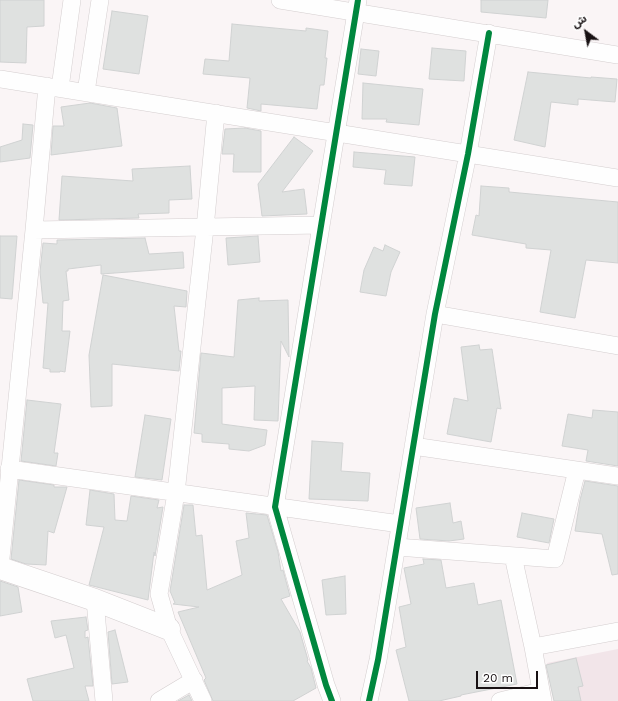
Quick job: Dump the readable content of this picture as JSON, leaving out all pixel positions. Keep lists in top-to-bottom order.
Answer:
{
  "scale_bar": "20 m",
  "north": "top left"
}
